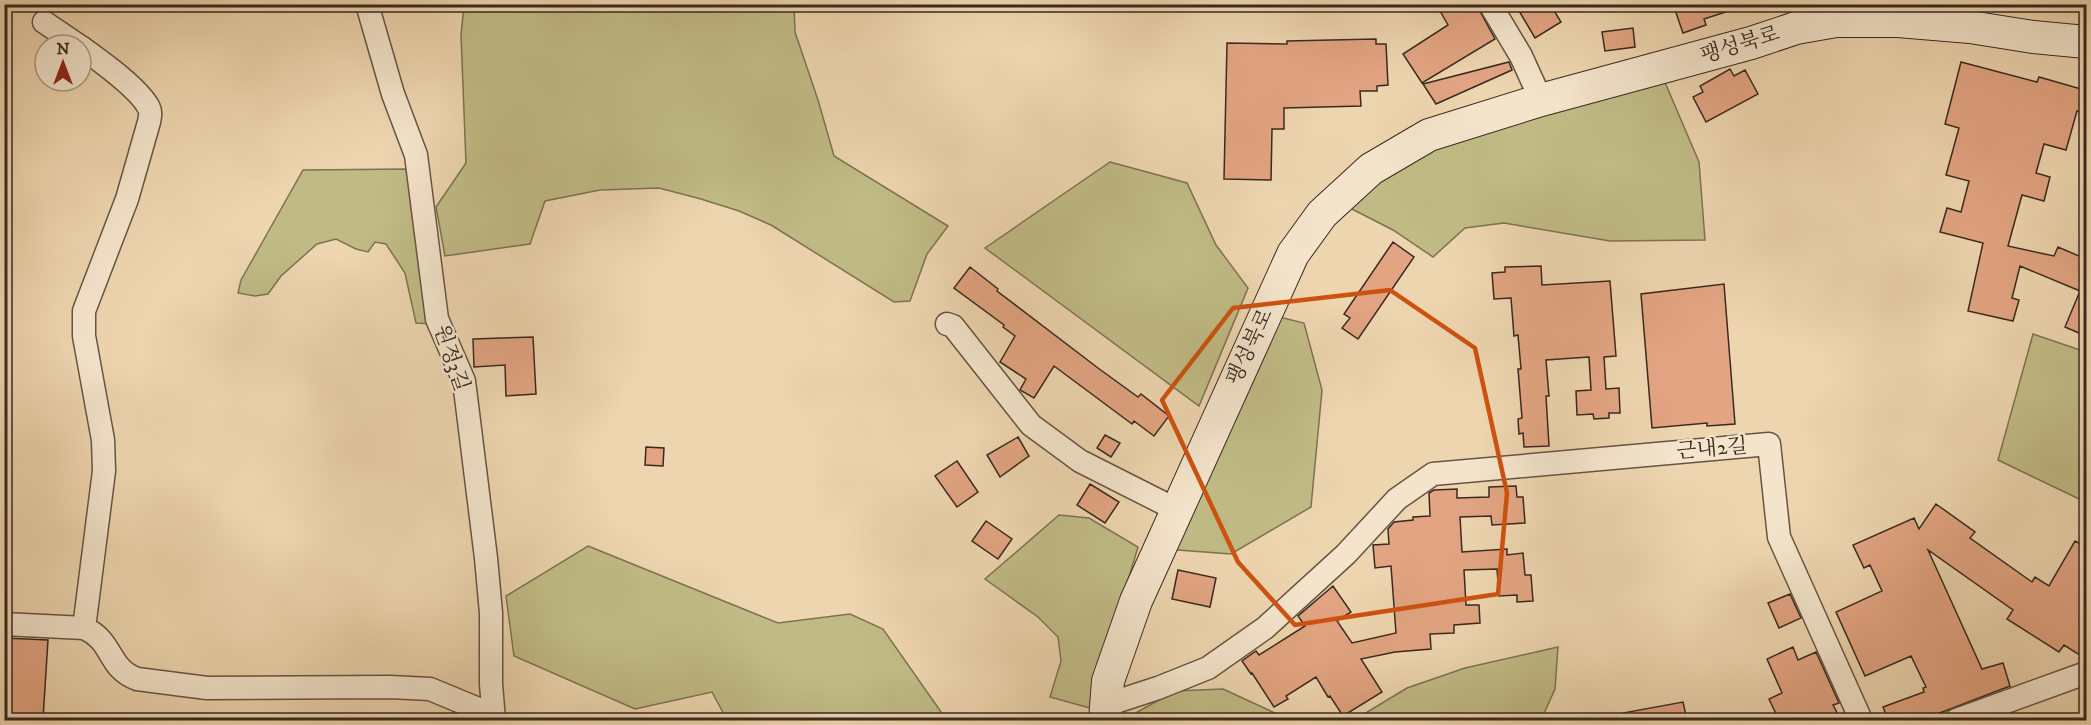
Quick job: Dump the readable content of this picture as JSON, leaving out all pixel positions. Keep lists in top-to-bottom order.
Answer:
{
  "streets": {
    "street": ["팽성북로", "원정3길", "근내2길"]
  },
  "crossings": [
    ["팽성북로", "근내2길"]
  ],
  "north": "top"
}
